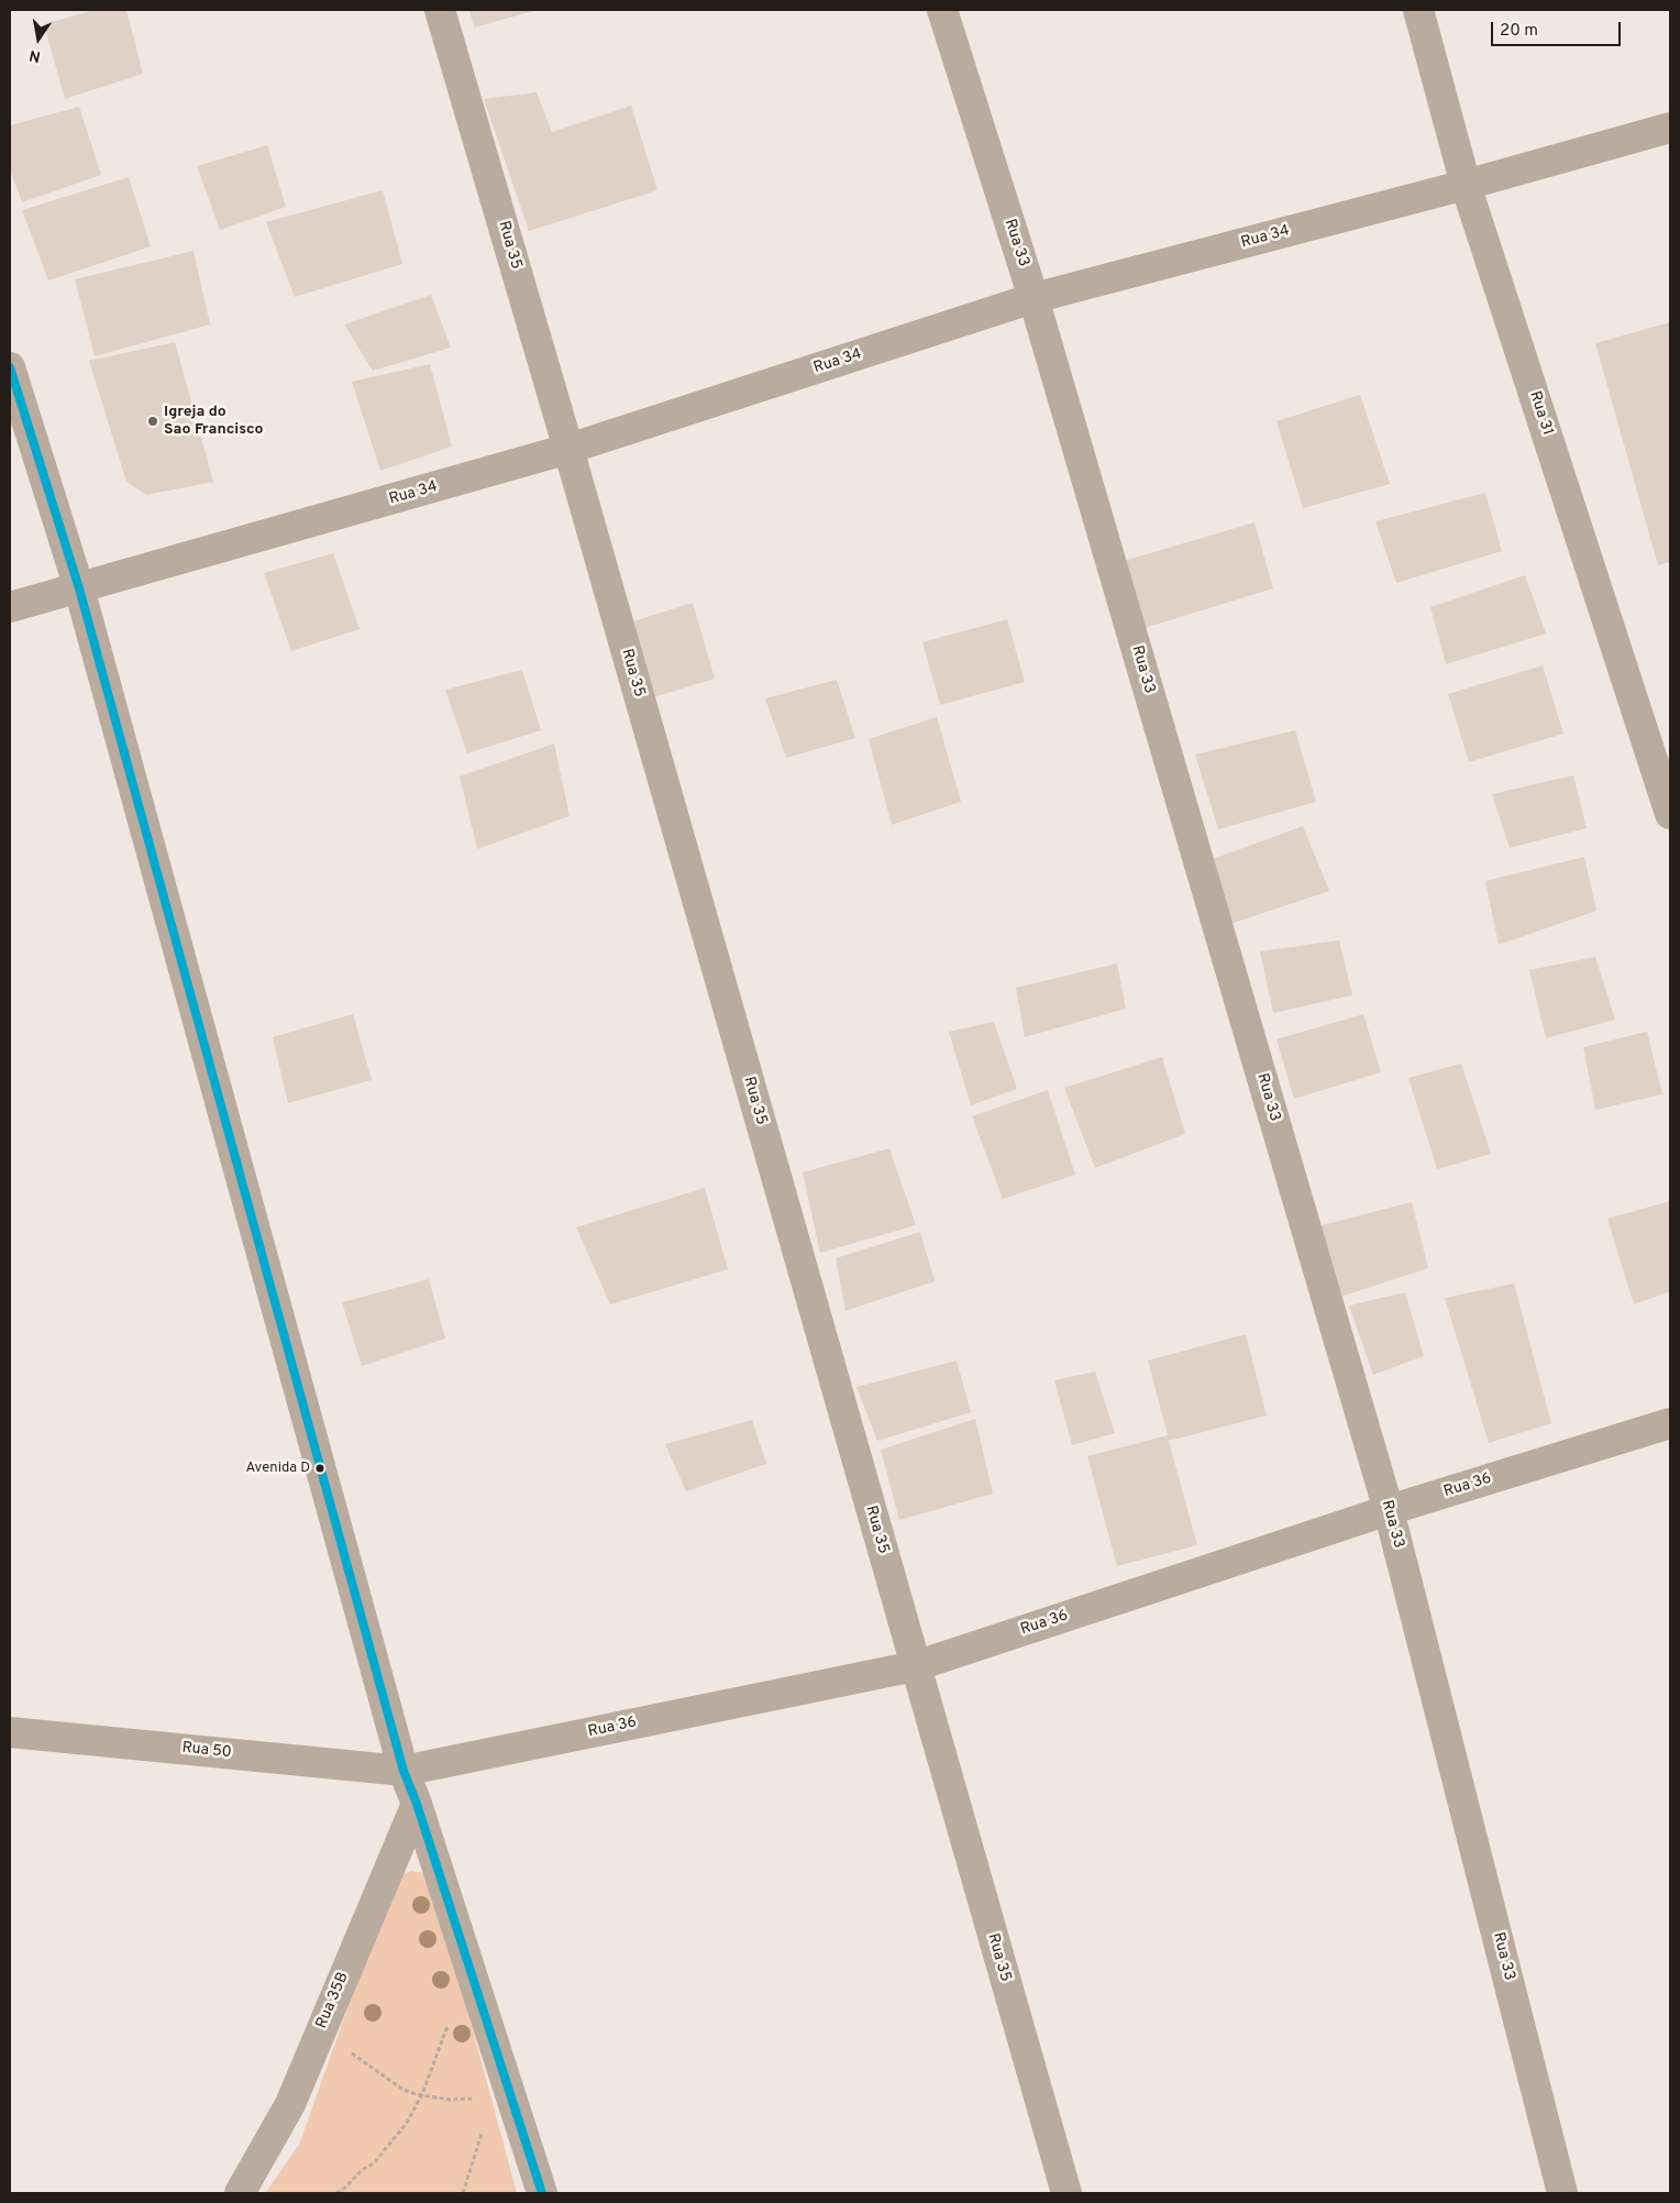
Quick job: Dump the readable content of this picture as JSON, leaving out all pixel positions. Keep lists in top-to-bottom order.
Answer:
{
  "streets": {
    "street": [
      "Rua 34",
      "Rua 33",
      "Rua 35",
      "Rua 31",
      "Rua 36",
      "Rua 50",
      "Rua 35B"
    ]
  },
  "crossings": [
    ["Rua 34", "Rua 33"],
    ["Rua 34", "Rua 35"],
    ["Rua 34", "Rua 31"],
    ["Rua 33", "Rua 36"],
    ["Rua 35", "Rua 36"],
    ["Rua 36", "Rua 50"]
  ],
  "places": ["Igreja do Sao Francisco", "Avenida D"],
  "scale_bar": "20 m",
  "north": "bottom"
}
